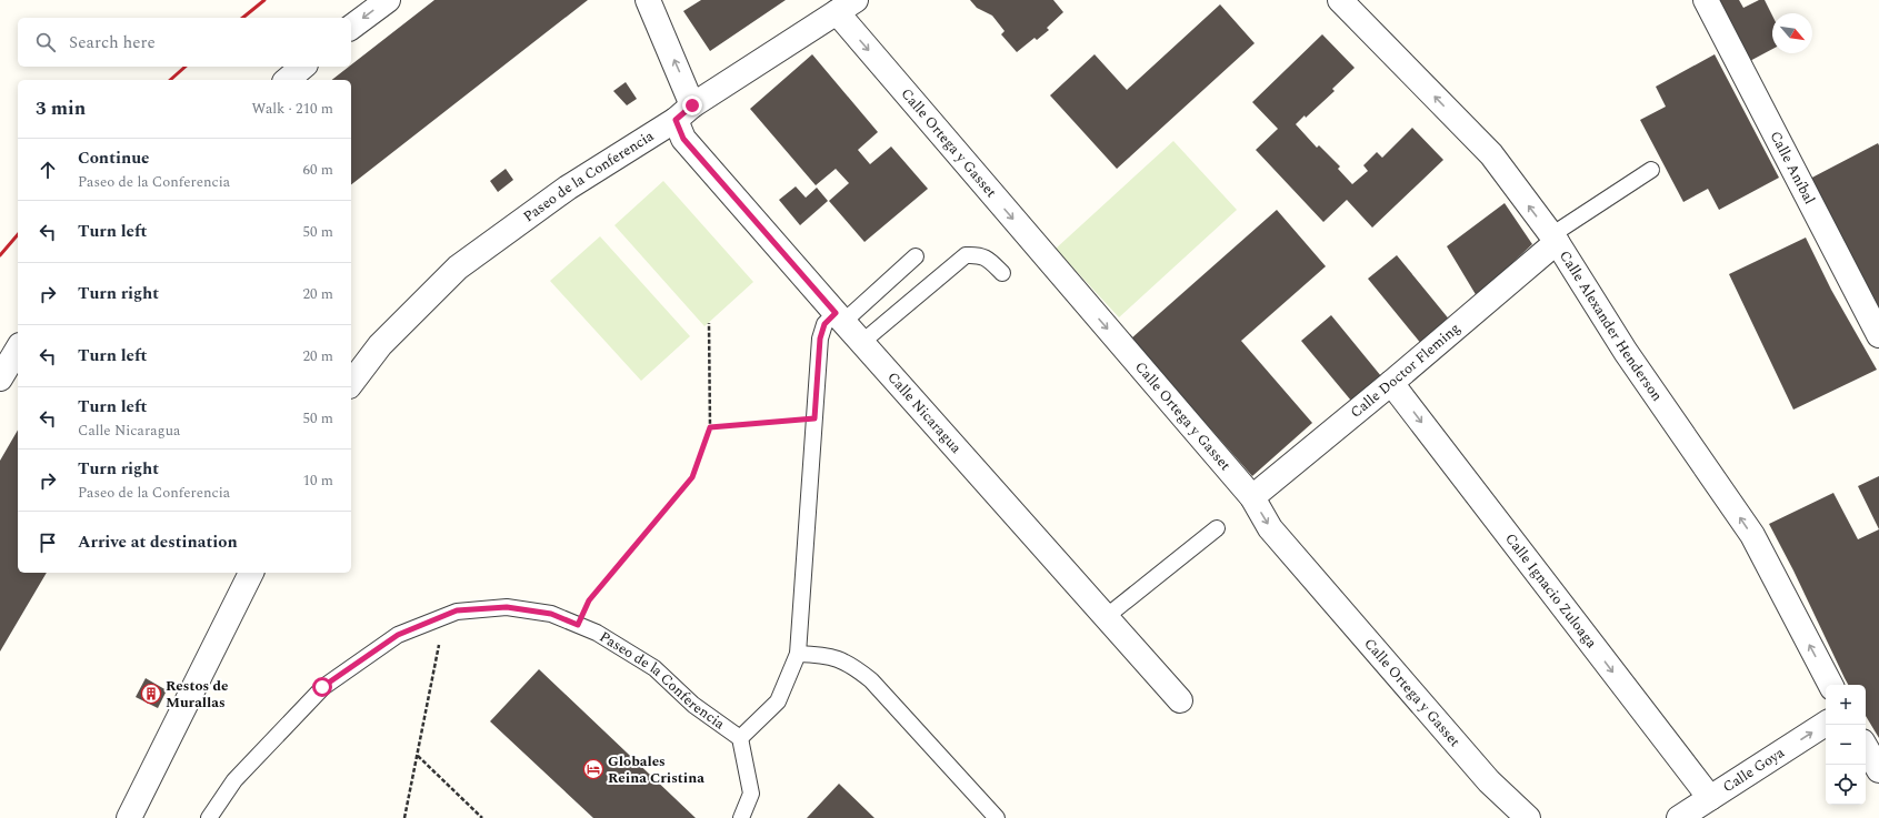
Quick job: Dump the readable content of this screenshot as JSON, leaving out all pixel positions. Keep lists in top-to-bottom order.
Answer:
{
  "streets": {
    "street": [
      "Calle Ortega y Gasset",
      "Calle Aníbal",
      "Paseo de la Conferencia",
      "Calle Alexander Henderson",
      "Calle Doctor Fleming",
      "Calle Nicaragua",
      "Calle Ignacio Zuloaga",
      "Calle Goya"
    ]
  },
  "crossings": [
    ["Calle Ortega y Gasset", "Paseo de la Conferencia"],
    ["Calle Ortega y Gasset", "Calle Doctor Fleming"],
    ["Paseo de la Conferencia", "Calle Nicaragua"],
    ["Calle Alexander Henderson", "Calle Doctor Fleming"],
    ["Calle Doctor Fleming", "Calle Ignacio Zuloaga"],
    ["Calle Ignacio Zuloaga", "Calle Goya"]
  ],
  "one_way": [
    "Calle Ortega y Gasset",
    "Calle Alexander Henderson",
    "Calle Ignacio Zuloaga",
    "Calle Goya"
  ],
  "places": {
    "building": ["Restos de Murallas"],
    "hotel": ["Globales Reina Cristina"]
  },
  "north": "bottom right",
  "page": {
    "search": "Search here",
    "heading": ["3 min", "Walk · 210 m"],
    "list": [
      ["Continue", "Paseo de la Conferencia", "60 m"],
      ["Turn left", "50 m"],
      ["Turn right", "20 m"],
      ["Turn left", "20 m"],
      ["Turn left", "Calle Nicaragua", "50 m"],
      ["Turn right", "Paseo de la Conferencia", "10 m"],
      "Arrive at destination"
    ],
    "map_buttons": ["+", "−"]
  }
}
